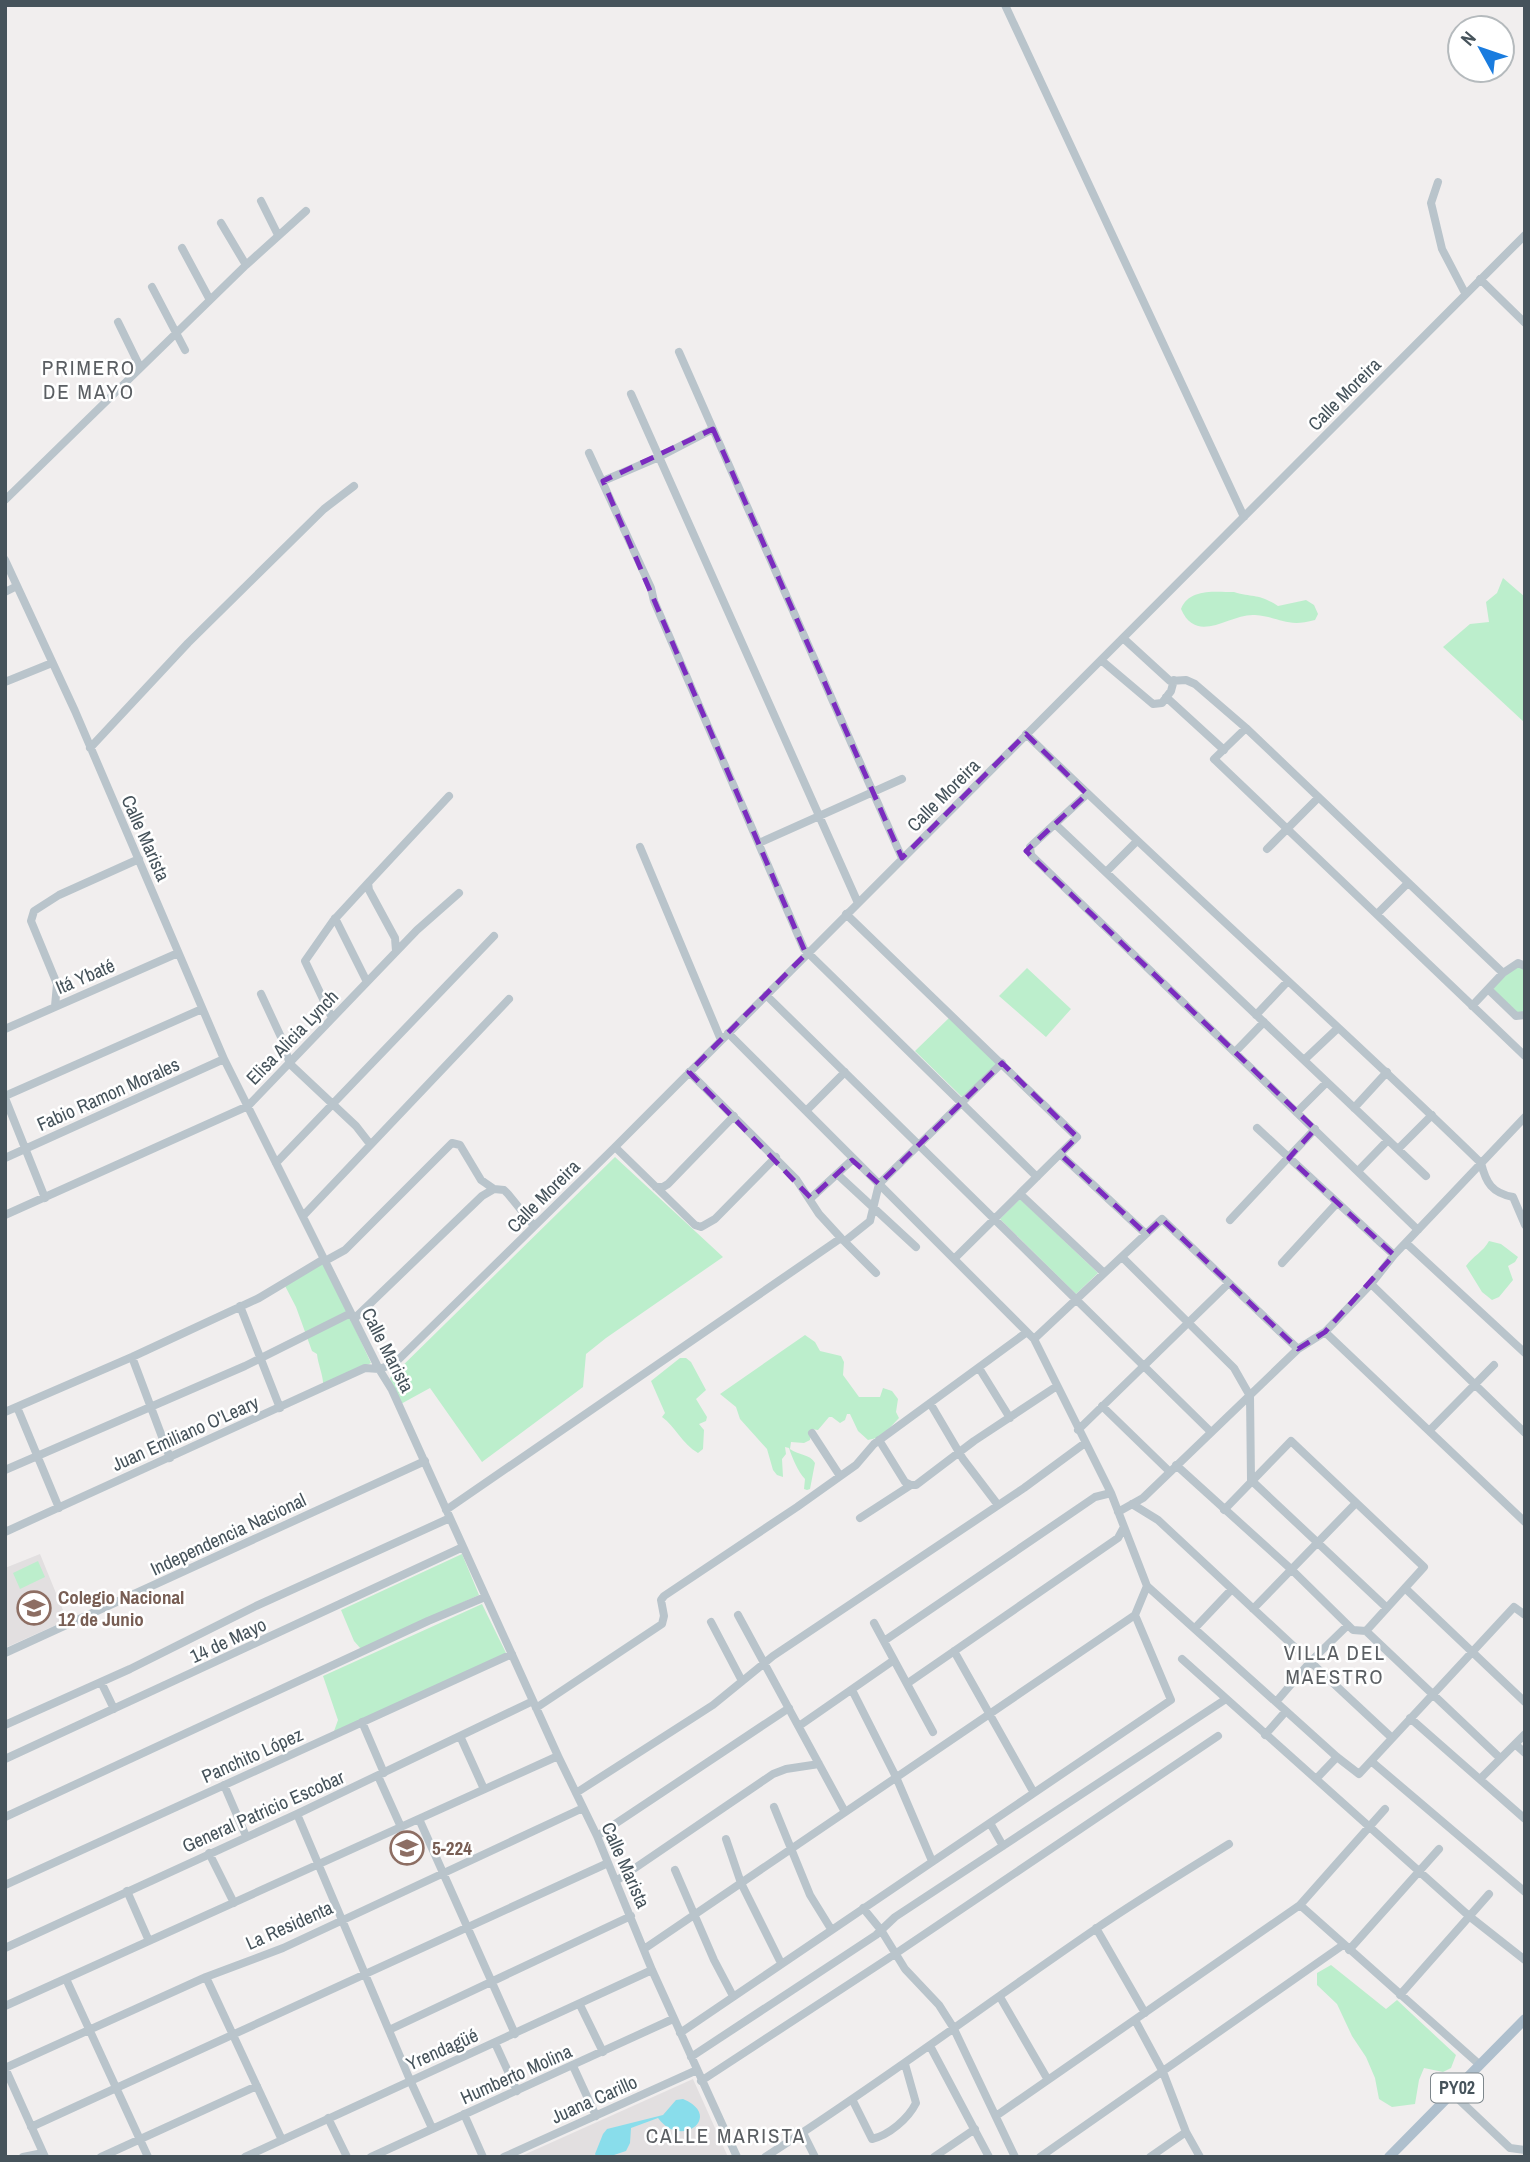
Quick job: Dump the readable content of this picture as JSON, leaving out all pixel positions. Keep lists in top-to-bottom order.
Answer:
{
  "streets": {
    "main road": ["PY02"],
    "street": [
      "Calle Moreira",
      "Calle Marista",
      "Itá Ybaté",
      "Elisa Alicia Lynch",
      "Fabio Ramon Morales",
      "Juan Emiliano O'Leary",
      "Independencia Nacional",
      "14 de Mayo",
      "Panchito López",
      "General Patricio Escobar",
      "La Residenta",
      "Yrendagüé",
      "Humberto Molina",
      "Juana Carillo"
    ]
  },
  "crossings": [
    ["Calle Moreira", "Calle Marista"],
    ["Calle Moreira", "Juan Emiliano O'Leary"],
    ["Calle Marista", "Itá Ybaté"],
    ["Calle Marista", "Elisa Alicia Lynch"],
    ["Calle Marista", "Fabio Ramon Morales"],
    ["Calle Marista", "Juan Emiliano O'Leary"],
    ["Calle Marista", "Independencia Nacional"],
    ["Calle Marista", "14 de Mayo"],
    ["Calle Marista", "Panchito López"],
    ["Calle Marista", "General Patricio Escobar"],
    ["Calle Marista", "La Residenta"],
    ["Calle Marista", "Yrendagüé"],
    ["Calle Marista", "Humberto Molina"],
    ["Calle Marista", "Juana Carillo"]
  ],
  "districts": ["PRIMERO DE MAYO", "VILLA DEL MAESTRO", "CALLE MARISTA"],
  "places": {
    "school or university": ["Colegio Nacional 12 de Junio", "5-224"]
  },
  "north": "top left"
}
